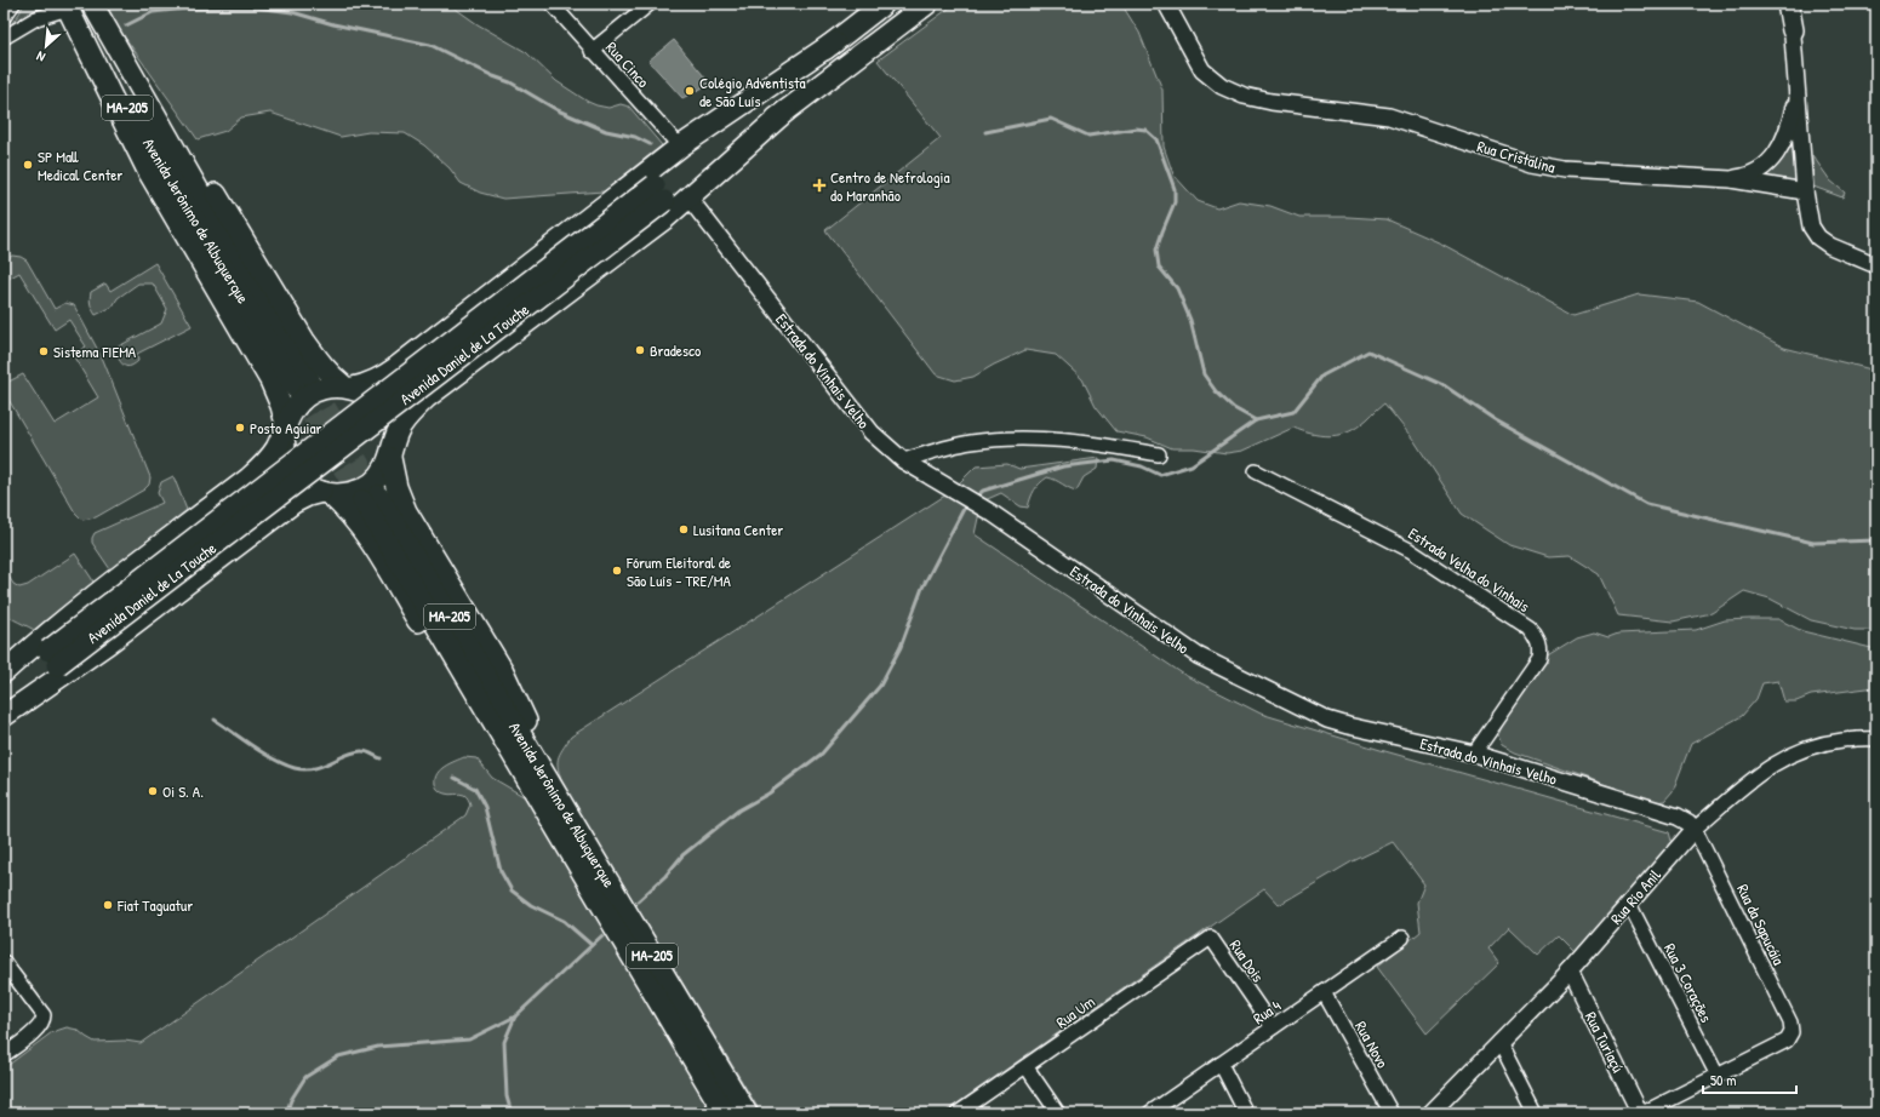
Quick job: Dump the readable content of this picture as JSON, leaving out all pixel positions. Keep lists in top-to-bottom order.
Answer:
{
  "streets": {
    "main road": ["MA-205", "Avenida Jerônimo de Albuquerque", "Avenida Daniel de La Touche"],
    "street": [
      "Rua Cinco",
      "Rua Cristalina",
      "Estrada do Vinhais Velho",
      "Estrada Velha do Vinhais",
      "Rua Rio Anil",
      "Rua da Sapucáia",
      "Rua Dois",
      "Rua 3 Corações",
      "Rua Um",
      "Rua 4",
      "Rua Turiaçú",
      "Rua Novo"
    ]
  },
  "crossings": [
    ["Estrada do Vinhais Velho", "Estrada Velha do Vinhais"],
    ["Estrada do Vinhais Velho", "Rua Rio Anil"],
    ["Estrada do Vinhais Velho", "Rua da Sapucáia"],
    ["Rua Rio Anil", "Rua da Sapucáia"],
    ["Rua Rio Anil", "Rua 3 Corações"],
    ["Rua Rio Anil", "Rua Turiaçú"],
    ["Rua da Sapucáia", "Rua 3 Corações"],
    ["Rua Dois", "Rua Um"],
    ["Rua Dois", "Rua 4"],
    ["Rua 4", "Rua Novo"]
  ],
  "places": {
    "other": [
      "Colégio Adventista de São Luís",
      "SP Mall Medical Center",
      "Bradesco",
      "Sistema FIEMA",
      "Posto Aguiar",
      "Lusitana Center",
      "Fórum Eleitoral de São Luís - TRE/MA",
      "Oi S. A.",
      "Fiat Taguatur"
    ],
    "health": ["Centro de Nefrologia do Maranhão"]
  },
  "scale_bar": "50 m",
  "north": "bottom left"
}
